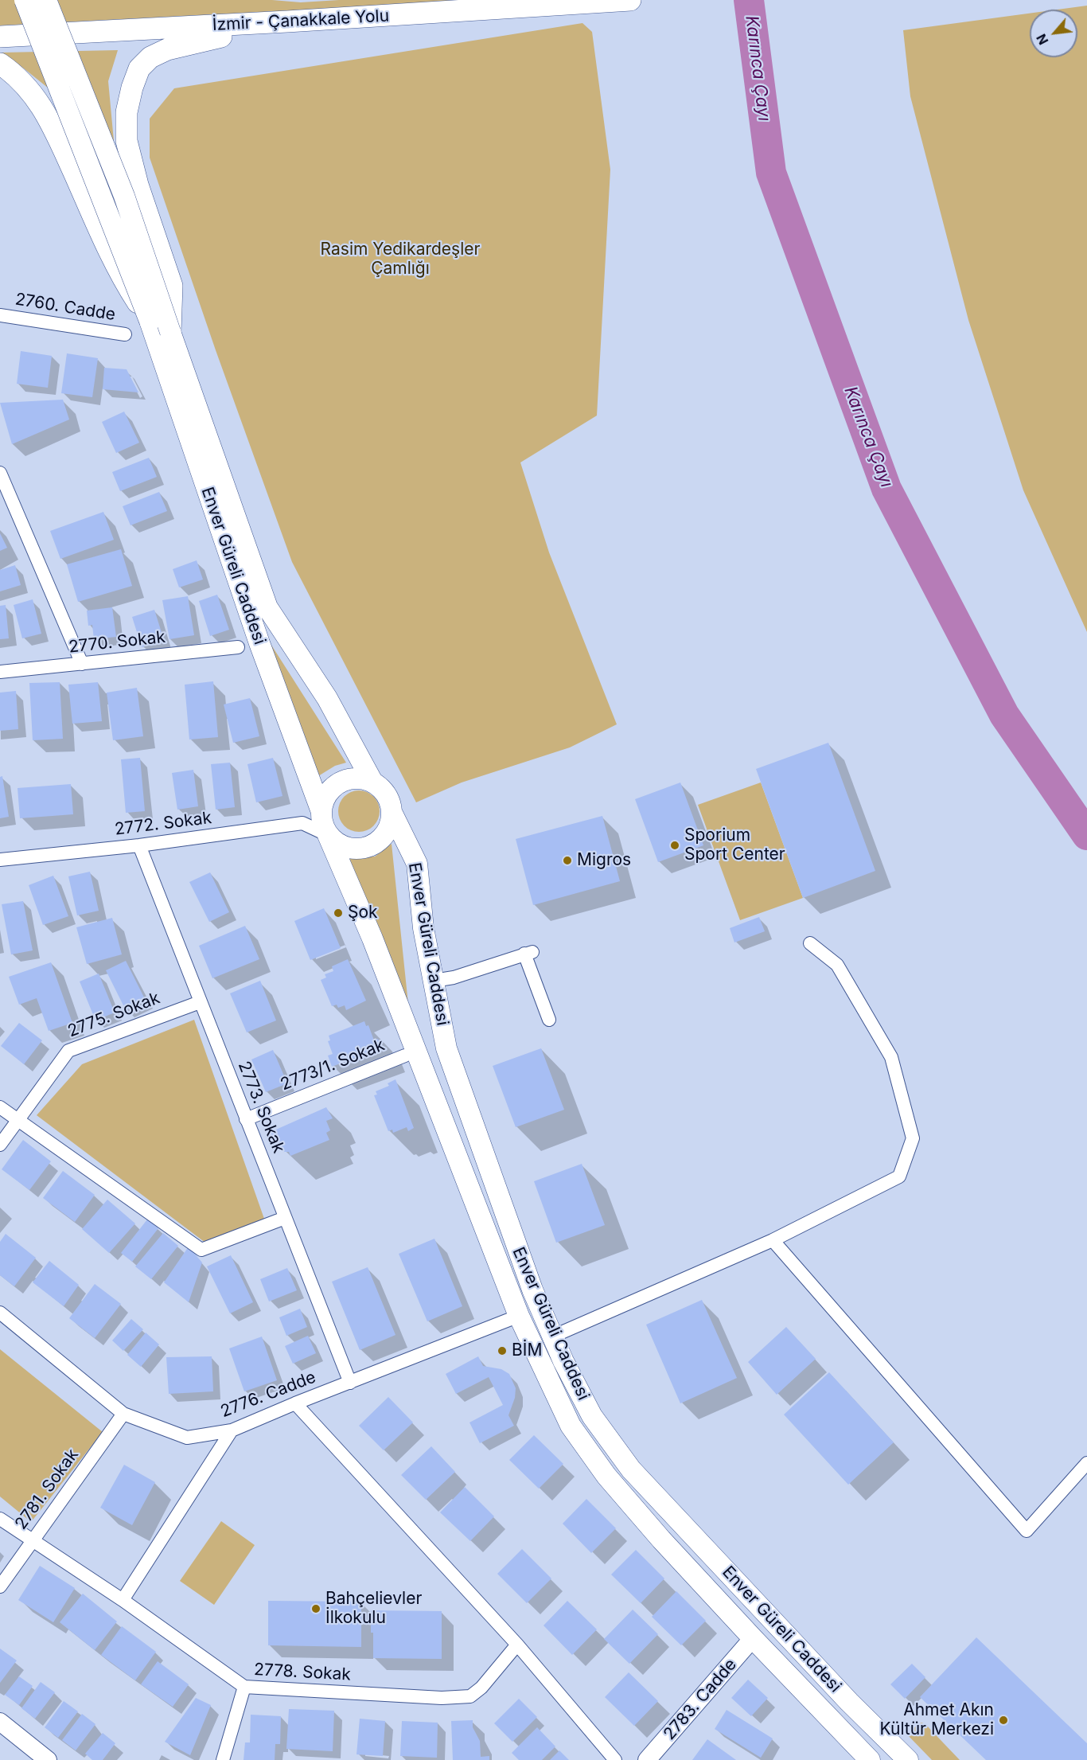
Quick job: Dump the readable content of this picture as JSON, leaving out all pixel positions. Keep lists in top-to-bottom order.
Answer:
{
  "streets": {
    "highway": ["İzmir - Çanakkale Yolu"],
    "main road": ["Enver Güreli Caddesi", "2783. Cadde"],
    "street": [
      "2760. Cadde",
      "2770. Sokak",
      "2772. Sokak",
      "2775. Sokak",
      "2773/1. Sokak",
      "2773. Sokak",
      "2776. Cadde",
      "2781. Sokak",
      "2778. Sokak"
    ]
  },
  "crossings": [
    ["Enver Güreli Caddesi", "2776. Cadde"],
    ["Enver Güreli Caddesi", "2783. Cadde"],
    ["2772. Sokak", "2773. Sokak"],
    ["2775. Sokak", "2773. Sokak"],
    ["2773/1. Sokak", "2773. Sokak"],
    ["2773. Sokak", "2776. Cadde"],
    ["2776. Cadde", "2781. Sokak"],
    ["2781. Sokak", "2778. Sokak"]
  ],
  "water": ["Karınca Çayı"],
  "parks": ["Rasim Yedikardeşler Çamlığı"],
  "places": [
    "Sporium Sport Center",
    "Migros",
    "Şok",
    "BİM",
    "Bahçelievler İlkokulu",
    "Ahmet Akın Kültür Merkezi"
  ],
  "north": "bottom left"
}
